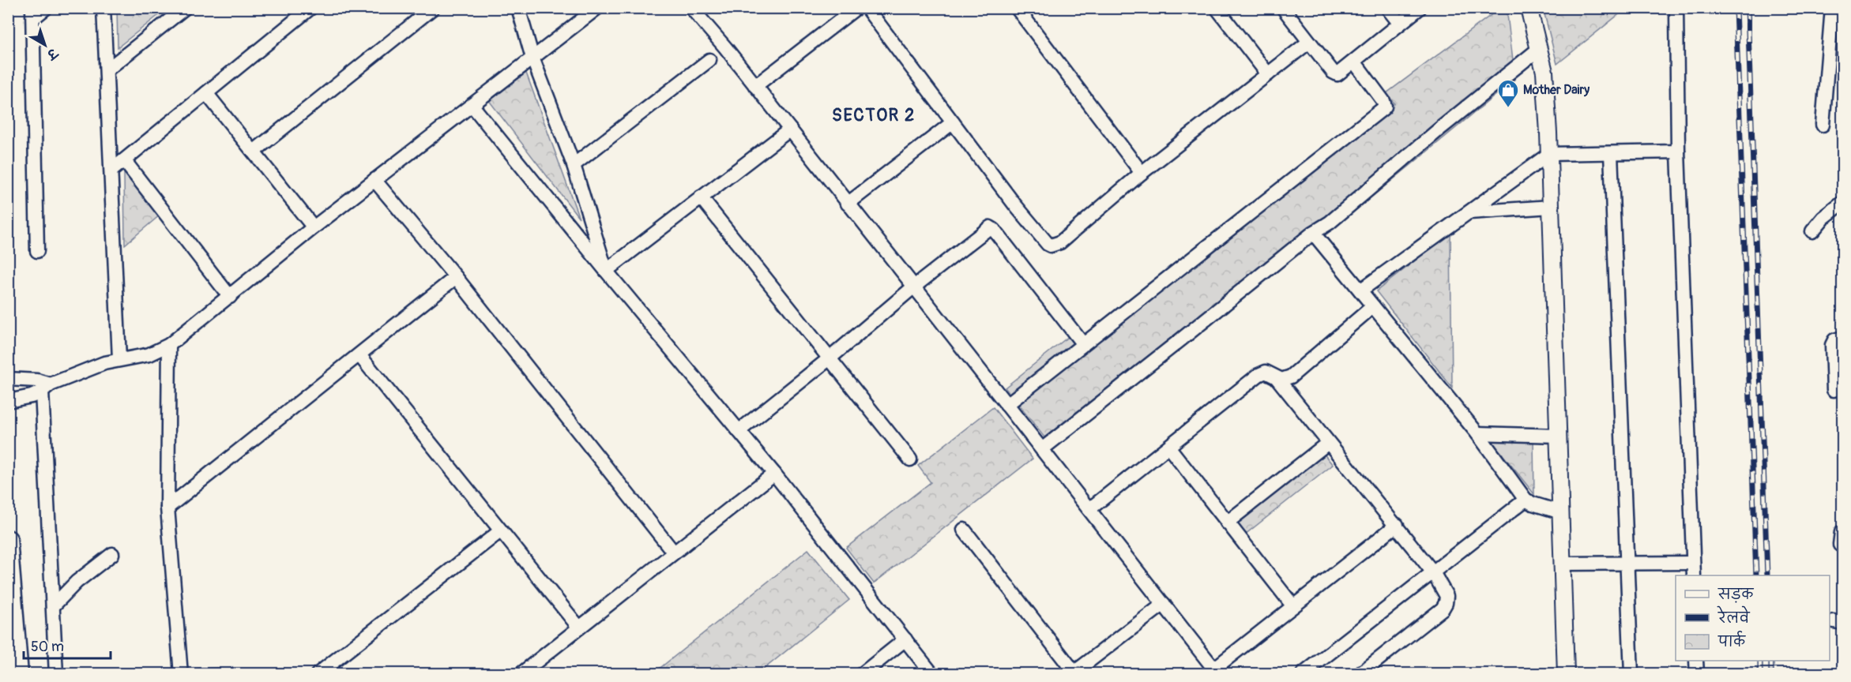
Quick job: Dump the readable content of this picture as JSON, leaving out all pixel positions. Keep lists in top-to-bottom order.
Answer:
{
  "districts": ["SECTOR 2"],
  "places": {
    "shop": ["Mother Dairy"]
  },
  "legend": ["सड़क", "रेलवे", "पार्क"],
  "scale_bar": "50 m",
  "north": "bottom right"
}
